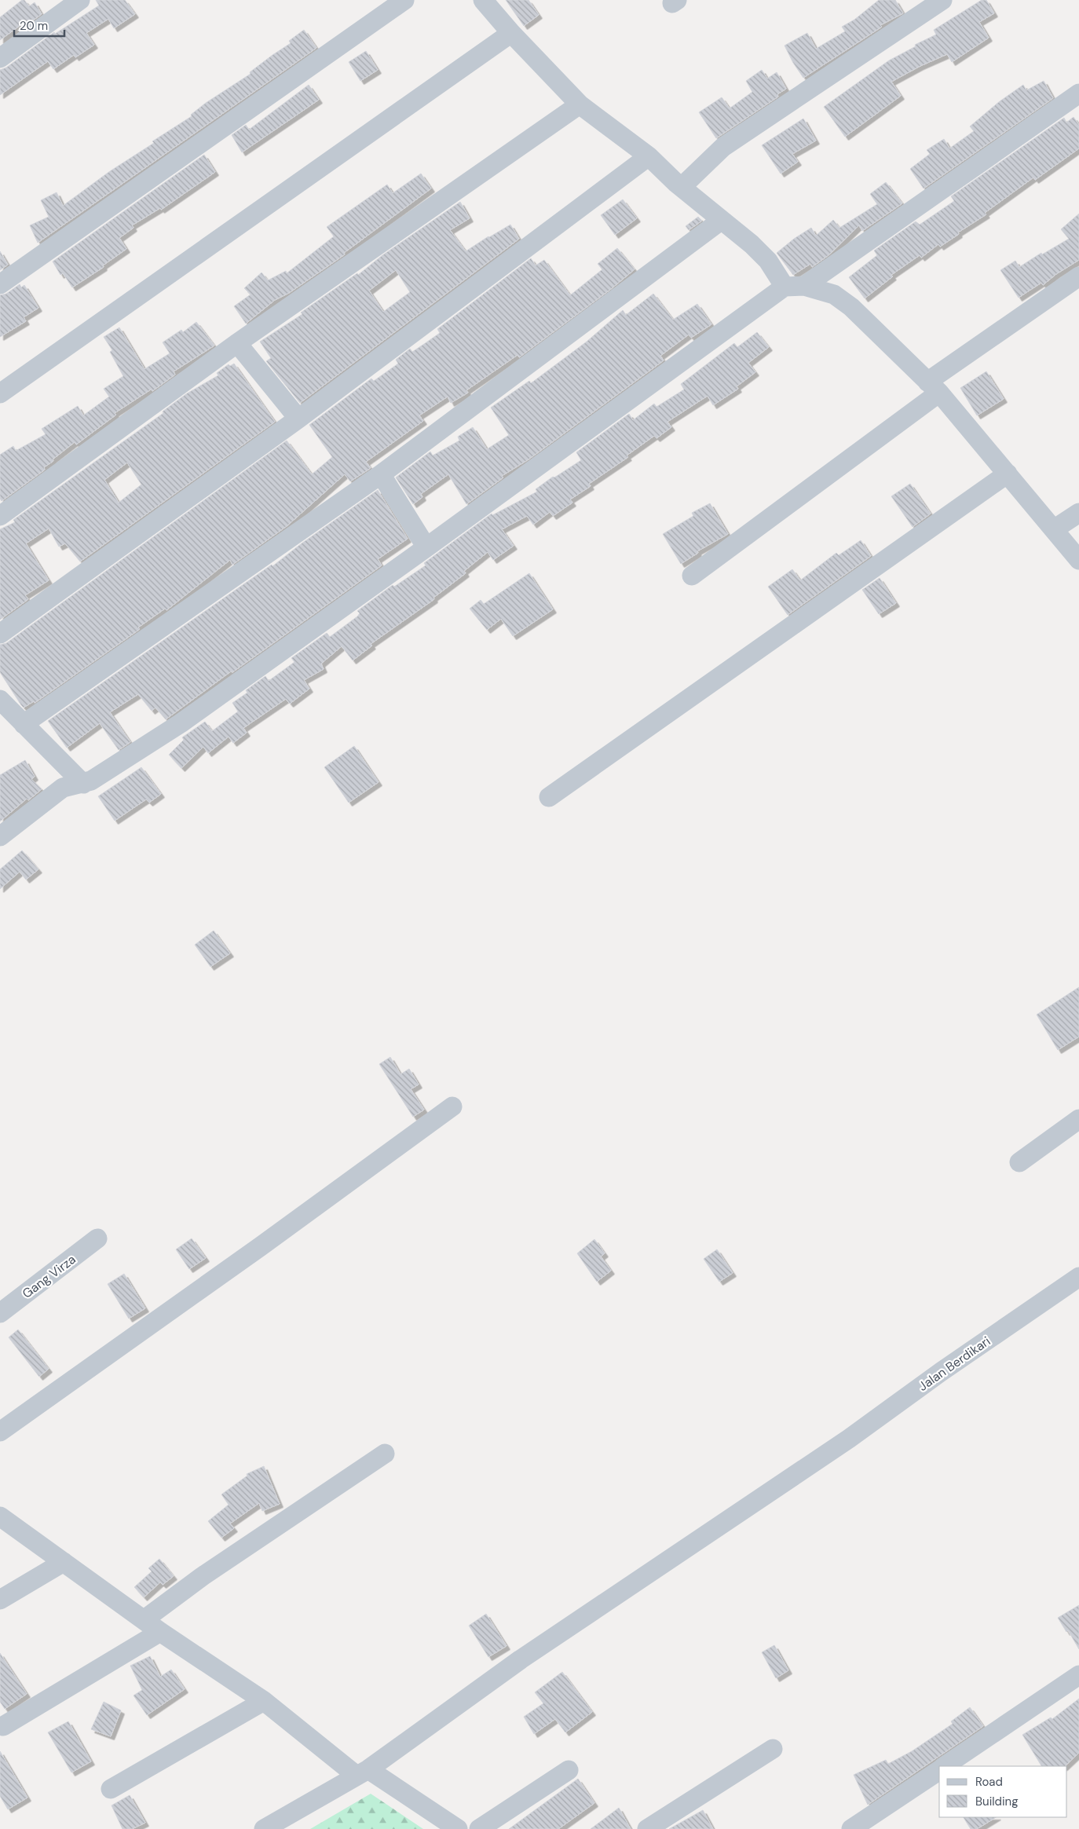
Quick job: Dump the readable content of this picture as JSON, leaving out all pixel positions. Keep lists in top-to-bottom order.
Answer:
{
  "streets": {
    "street": ["Gang Virza", "Jalan Berdikari"]
  },
  "legend": ["Road", "Building"],
  "scale_bar": "20 m"
}
